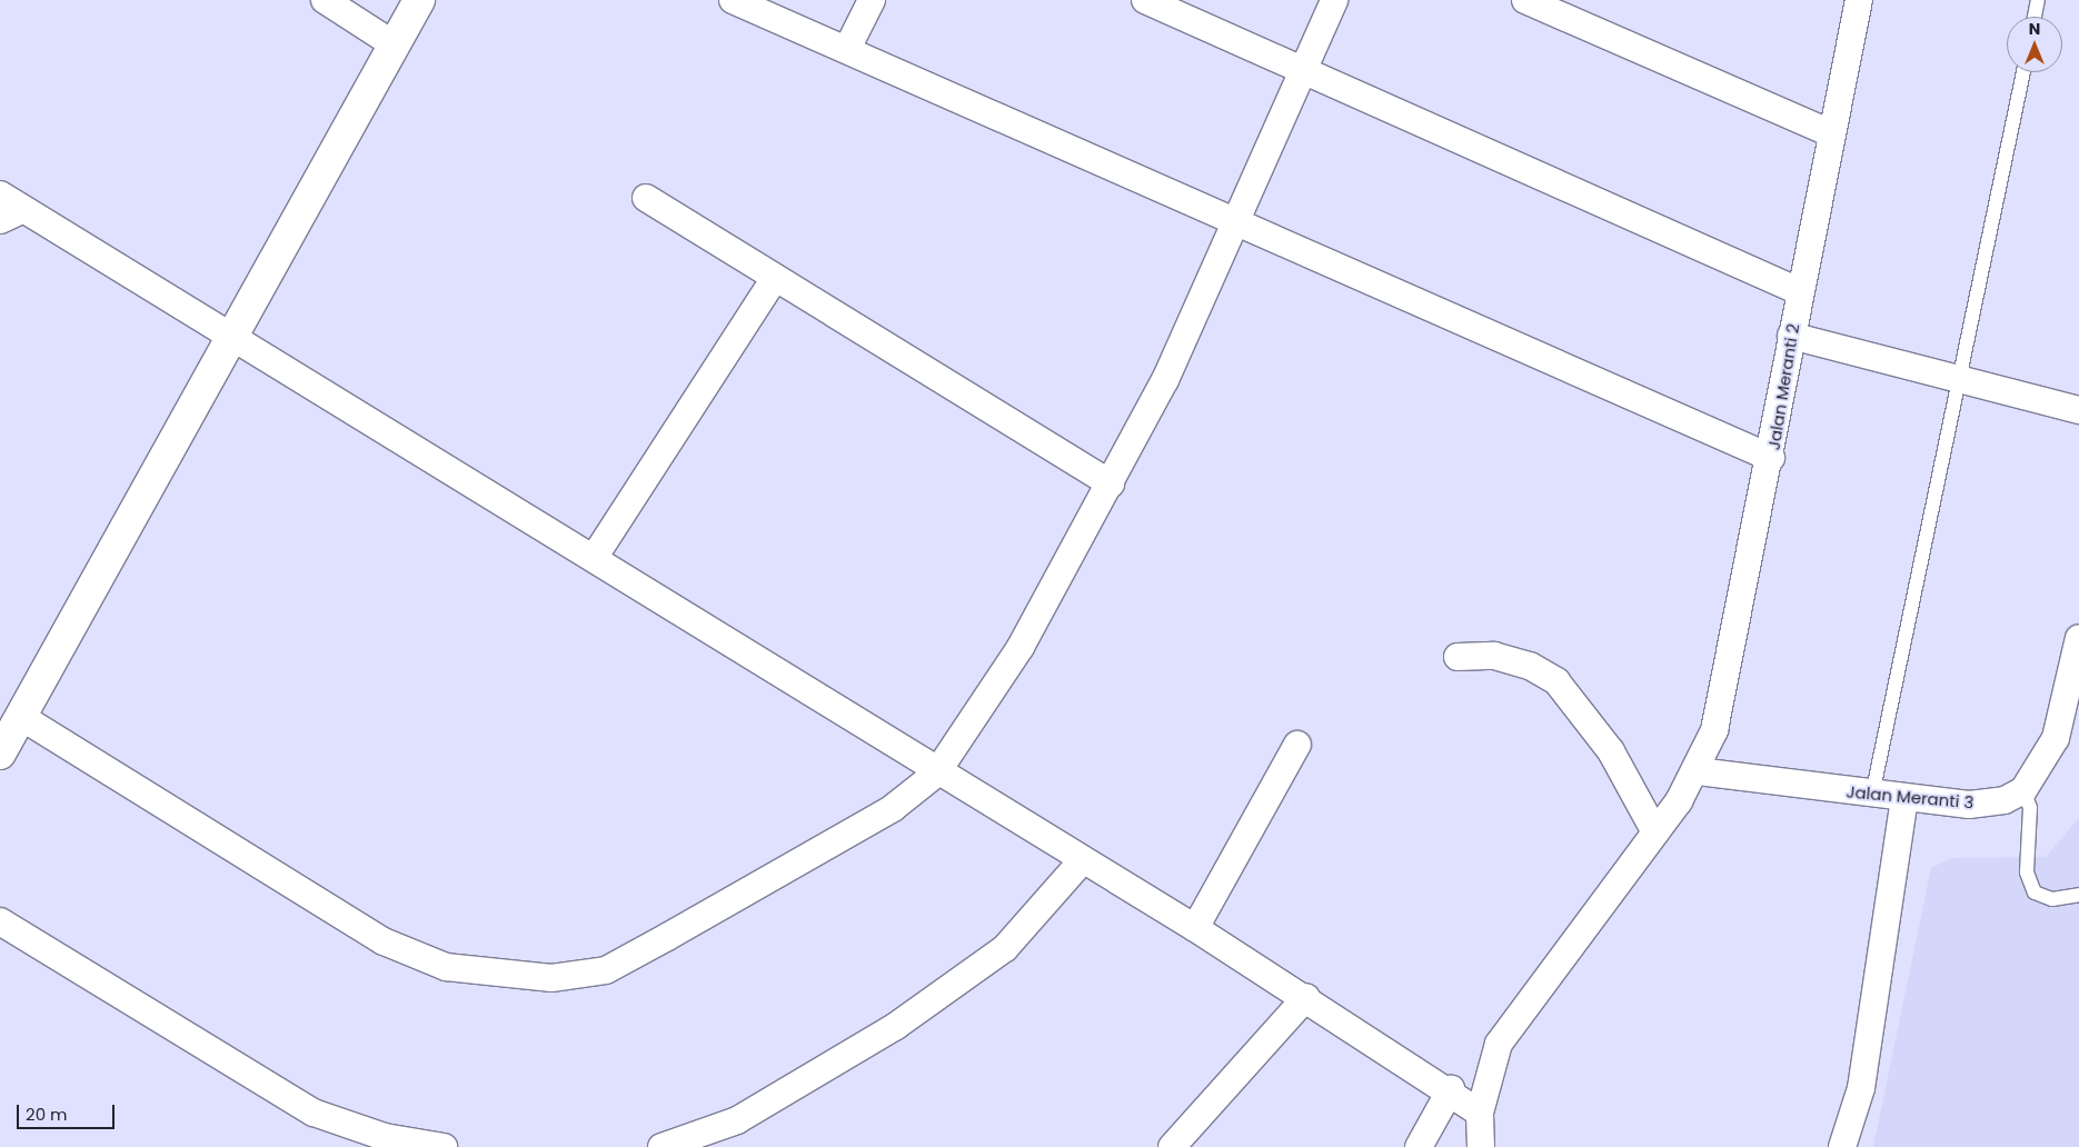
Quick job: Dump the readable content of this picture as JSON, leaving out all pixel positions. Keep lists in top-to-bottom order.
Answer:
{
  "streets": {
    "street": ["Jalan Meranti 2", "Jalan Meranti 3"]
  },
  "crossings": [
    ["Jalan Meranti 2", "Jalan Meranti 3"]
  ],
  "scale_bar": "20 m",
  "north": "top"
}
